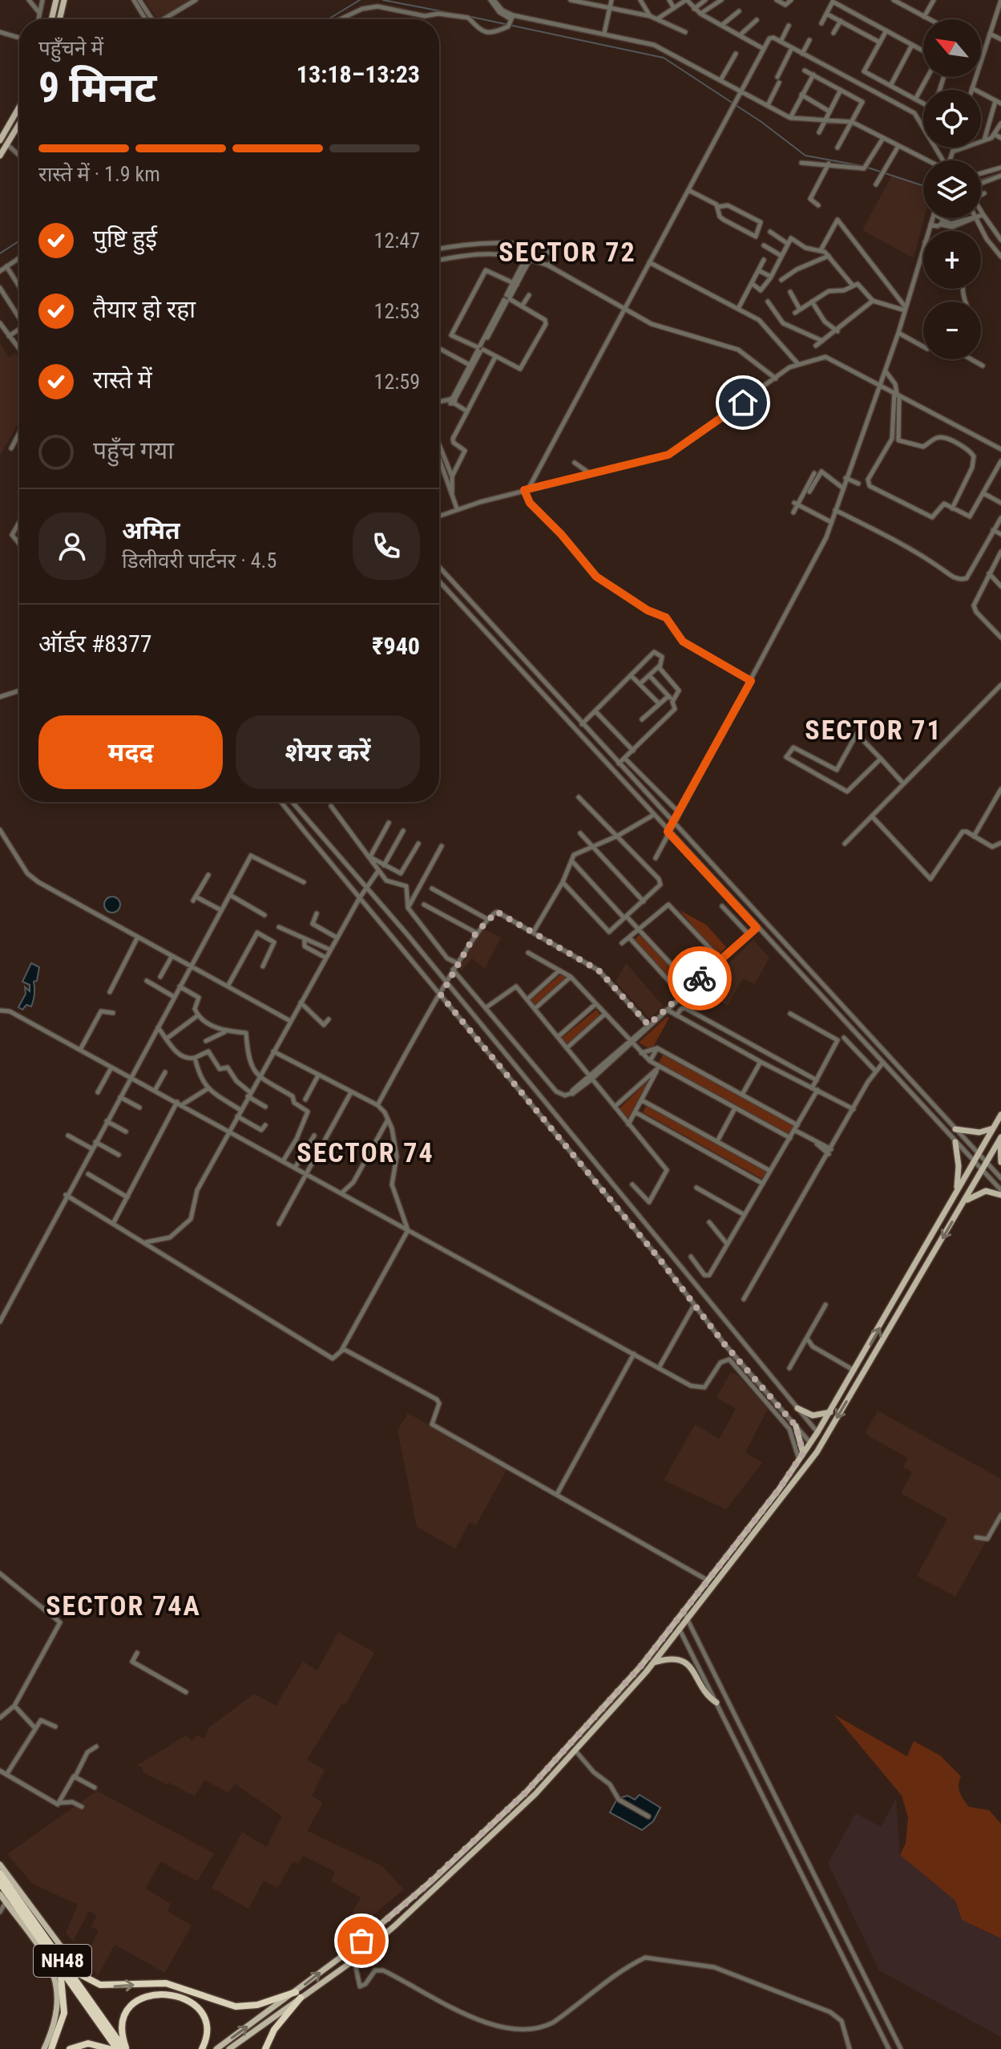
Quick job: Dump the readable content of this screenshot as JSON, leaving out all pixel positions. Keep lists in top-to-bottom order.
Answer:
{
  "streets": {
    "highway": ["NH48"]
  },
  "districts": [
    "SECTOR 72",
    "SECTOR 71",
    "SECTOR 74",
    "SECTOR 74A"
  ],
  "north": "top left",
  "page": {
    "map_buttons": ["+", "−"],
    "heading": ["9 मिनट", "पहुँचने में", "13:18–13:23"],
    "panel": [
      "अमित",
      "डिलीवरी पार्टनर · 4.5",
      "ऑर्डर #8377",
      "₹940"
    ],
    "bar": "रास्ते में · 1.9 km",
    "list": [
      ["पुष्टि हुई", "12:47"],
      ["तैयार हो रहा", "12:53"],
      ["रास्ते में", "12:59"],
      "पहुँच गया"
    ],
    "buttons": ["मदद", "शेयर करें"]
  }
}
